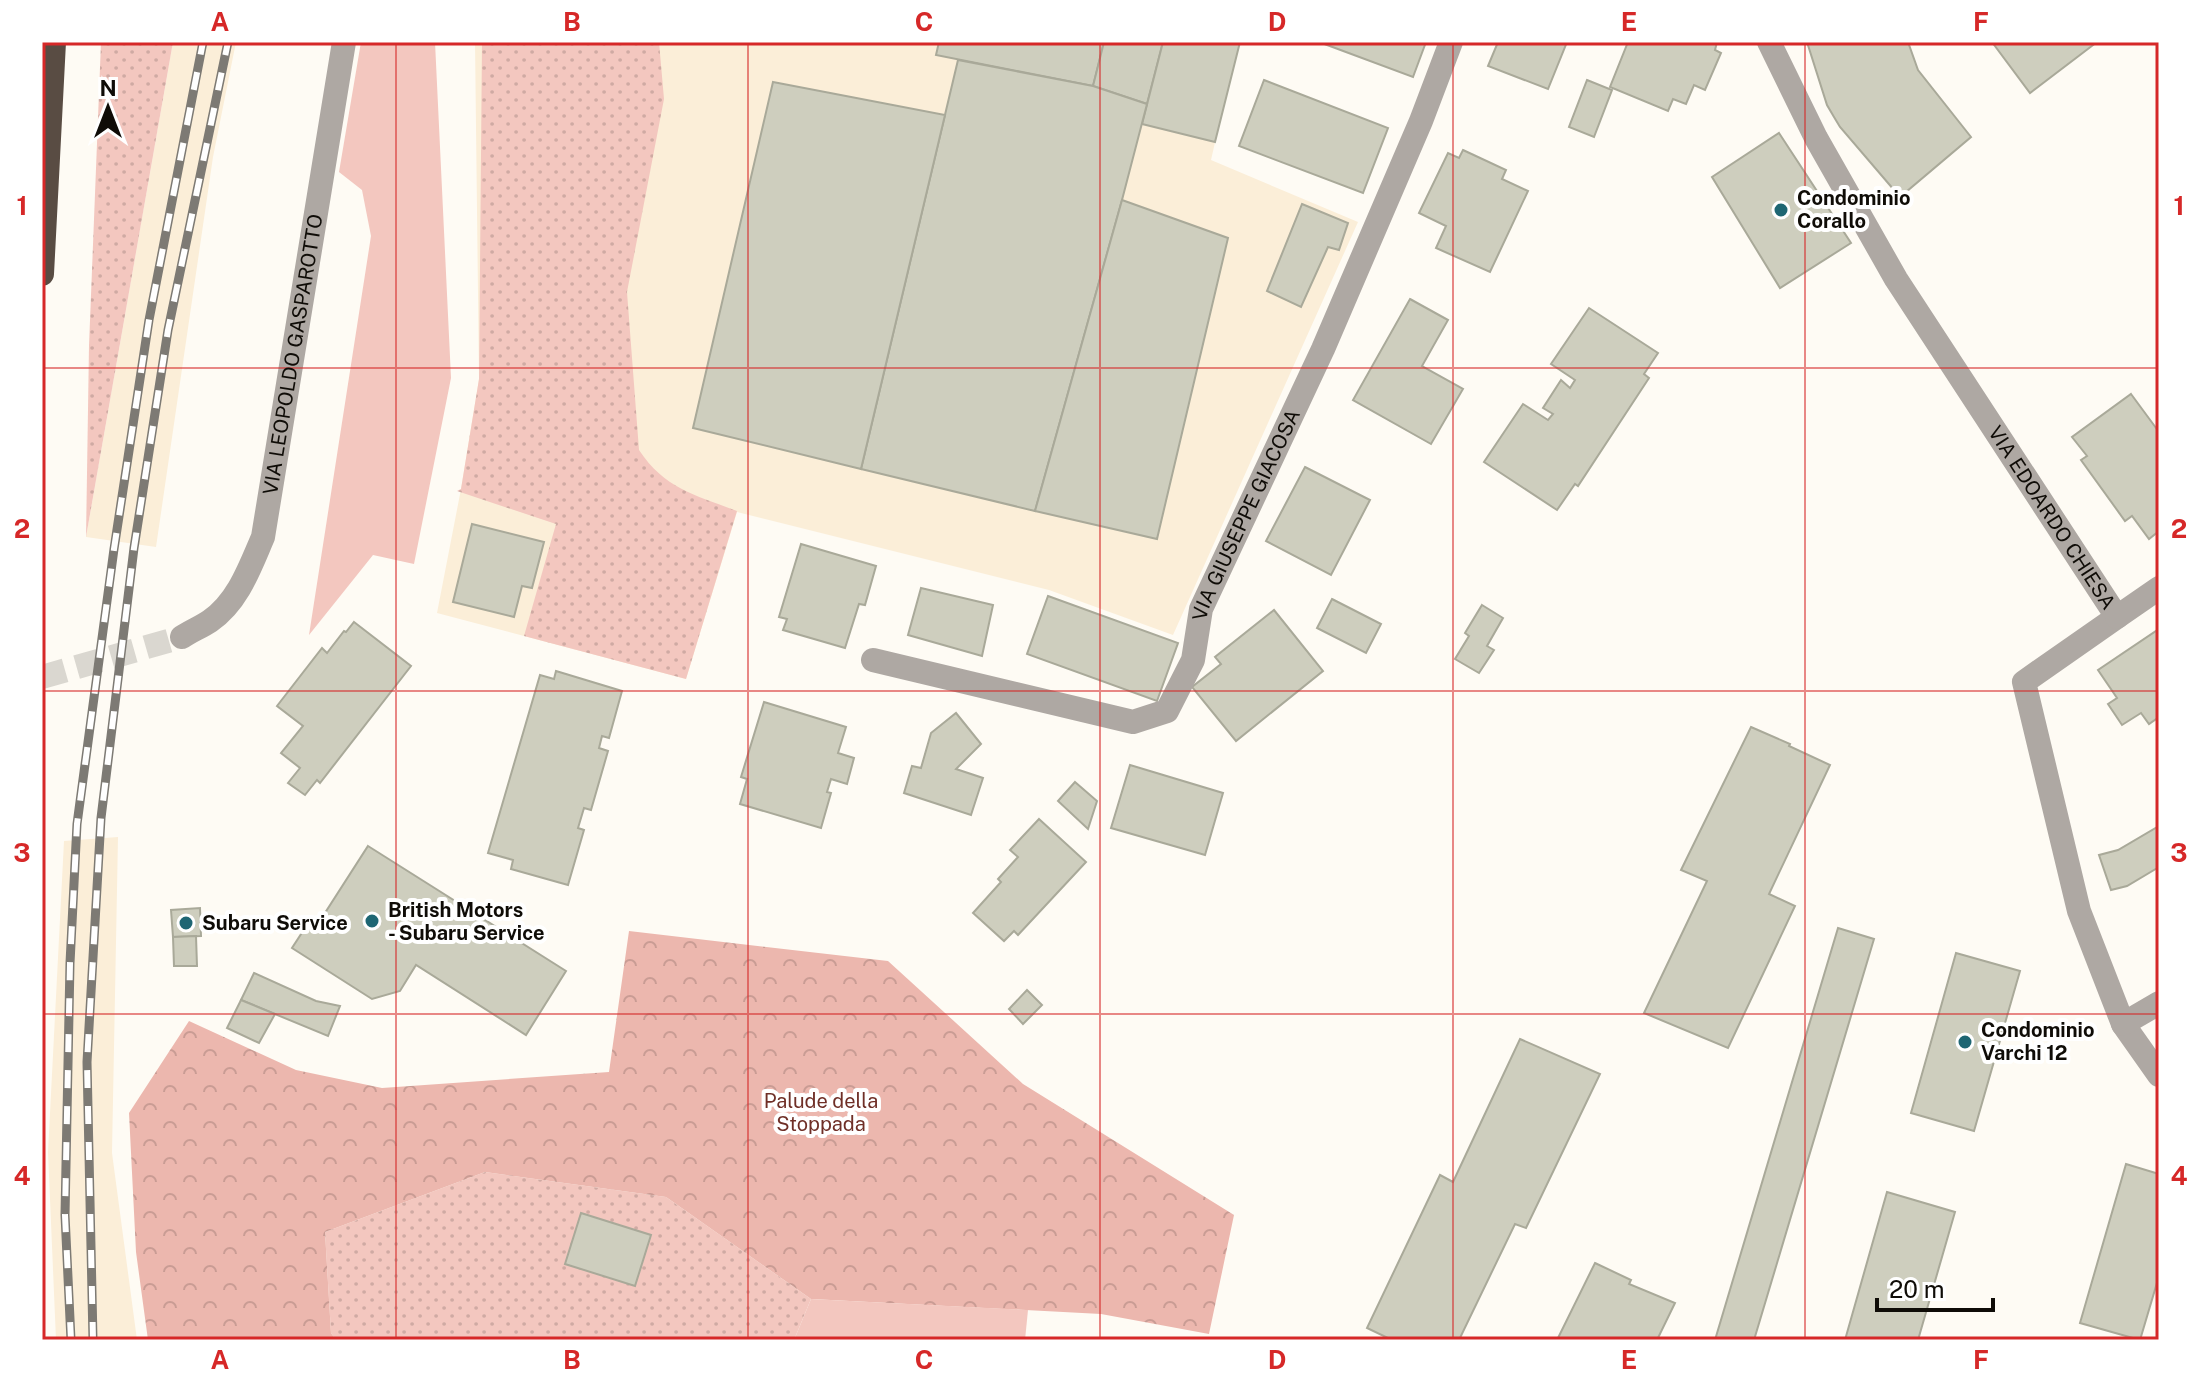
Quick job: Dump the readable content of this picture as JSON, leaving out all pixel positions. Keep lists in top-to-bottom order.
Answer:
{
  "streets": {
    "street": ["VIA LEOPOLDO GASPAROTTO", "VIA GIUSEPPE GIACOSA", "VIA EDOARDO CHIESA"]
  },
  "parks": ["Palude della Stoppada"],
  "places": [
    "Condominio Corallo",
    "British Motors - Subaru Service",
    "Subaru Service",
    "Condominio Varchi 12"
  ],
  "scale_bar": "20 m",
  "north": "top",
  "grid": {
    "columns": [
      "A",
      "B",
      "C",
      "D",
      "E",
      "F"
    ],
    "rows": [
      "1",
      "2",
      "3",
      "4"
    ]
  }
}
